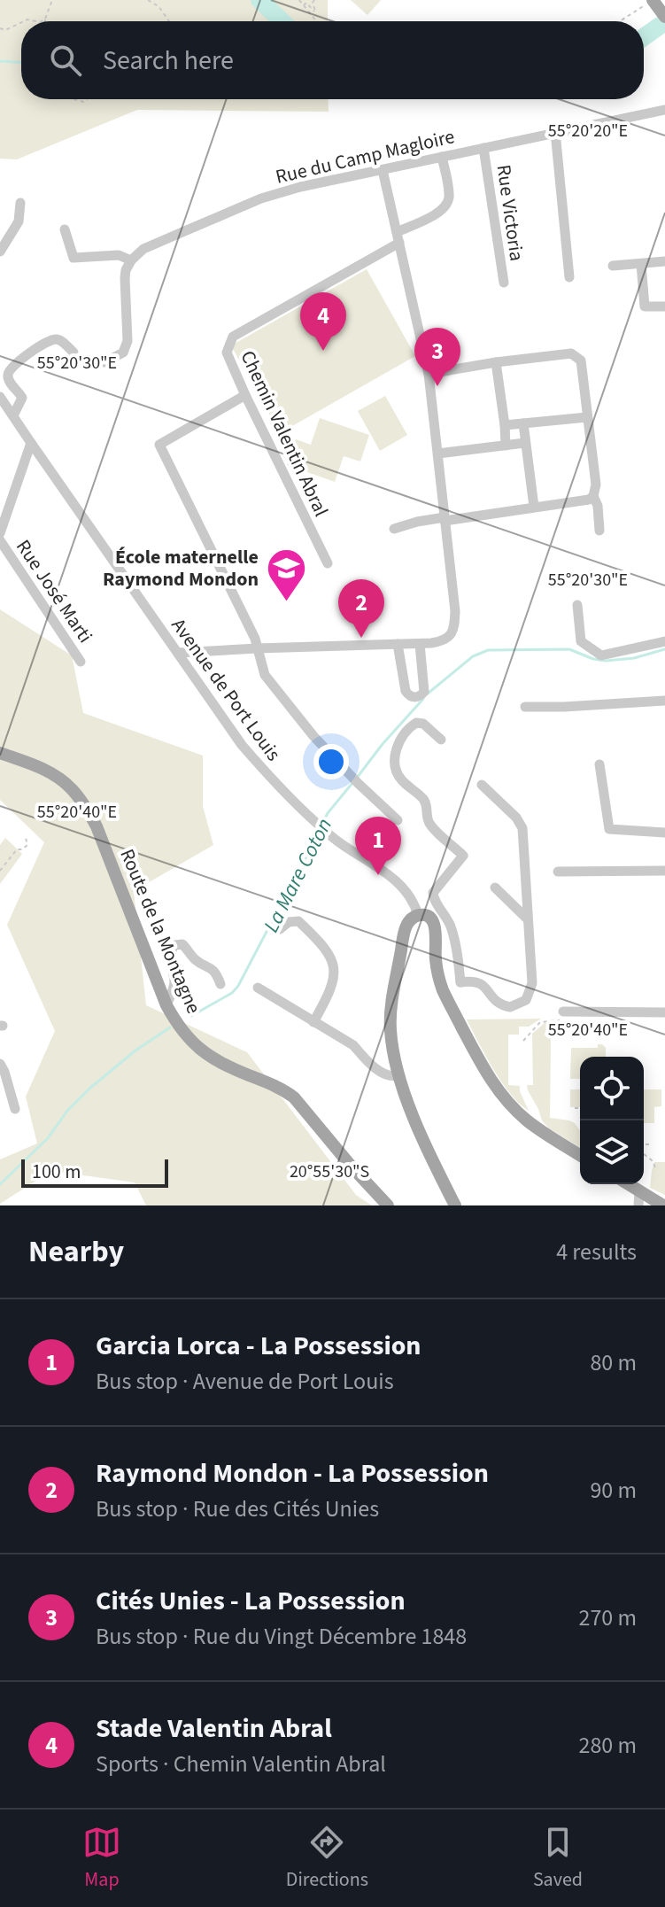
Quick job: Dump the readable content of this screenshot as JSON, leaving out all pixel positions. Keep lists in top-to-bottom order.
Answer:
{
  "streets": {
    "main road": ["Route de la Montagne"],
    "street": [
      "Rue du Camp Magloire",
      "Rue Victoria",
      "Chemin Valentin Abral",
      "Rue José Marti",
      "Avenue de Port Louis"
    ]
  },
  "crossings": [
    ["Rue du Camp Magloire", "Rue Victoria"],
    ["Rue du Camp Magloire", "Chemin Valentin Abral"],
    ["Rue José Marti", "Avenue de Port Louis"]
  ],
  "water": ["La Mare Coton"],
  "places": {
    "school or university": ["École maternelle Raymond Mondon"]
  },
  "scale_bar": "100 m",
  "page": {
    "search": "Search here",
    "pins": [
      "4",
      "3",
      "2",
      "1"
    ],
    "scale": "100 m",
    "heading": ["Nearby", "4 results"],
    "list": [
      {
        "mark": "1",
        "name": "Garcia Lorca - La Possession",
        "note": "Bus stop · Avenue de Port Louis",
        "value": "80 m"
      },
      {
        "mark": "2",
        "name": "Raymond Mondon - La Possession",
        "note": "Bus stop · Rue des Cités Unies",
        "value": "90 m"
      },
      {
        "mark": "3",
        "name": "Cités Unies - La Possession",
        "note": "Bus stop · Rue du Vingt Décembre 1848",
        "value": "270 m"
      },
      {
        "mark": "4",
        "name": "Stade Valentin Abral",
        "note": "Sports · Chemin Valentin Abral",
        "value": "280 m"
      }
    ],
    "nav": ["Map", "Directions", "Saved"]
  },
  "coordinates": [
    "55°20'20\"E",
    "55°20'30\"E",
    "55°20'40\"E",
    "20°55'30\"S"
  ]
}
